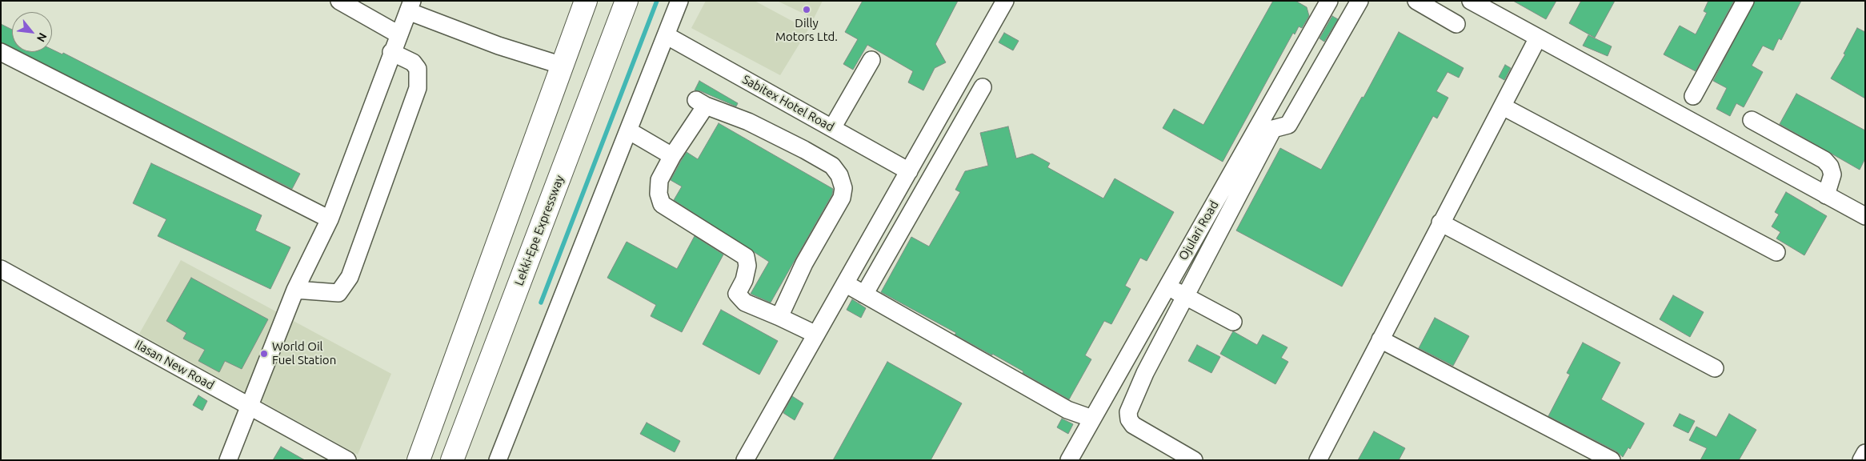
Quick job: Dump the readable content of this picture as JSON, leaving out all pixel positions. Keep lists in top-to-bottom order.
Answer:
{
  "streets": {
    "highway": ["Lekki-Epe Expressway"],
    "street": ["Sabitex Hotel Road", "Ojulari Road", "Ilasan New Road"]
  },
  "places": ["Dilly Motors Ltd.", "World Oil Fuel Station"],
  "north": "bottom right"
}
